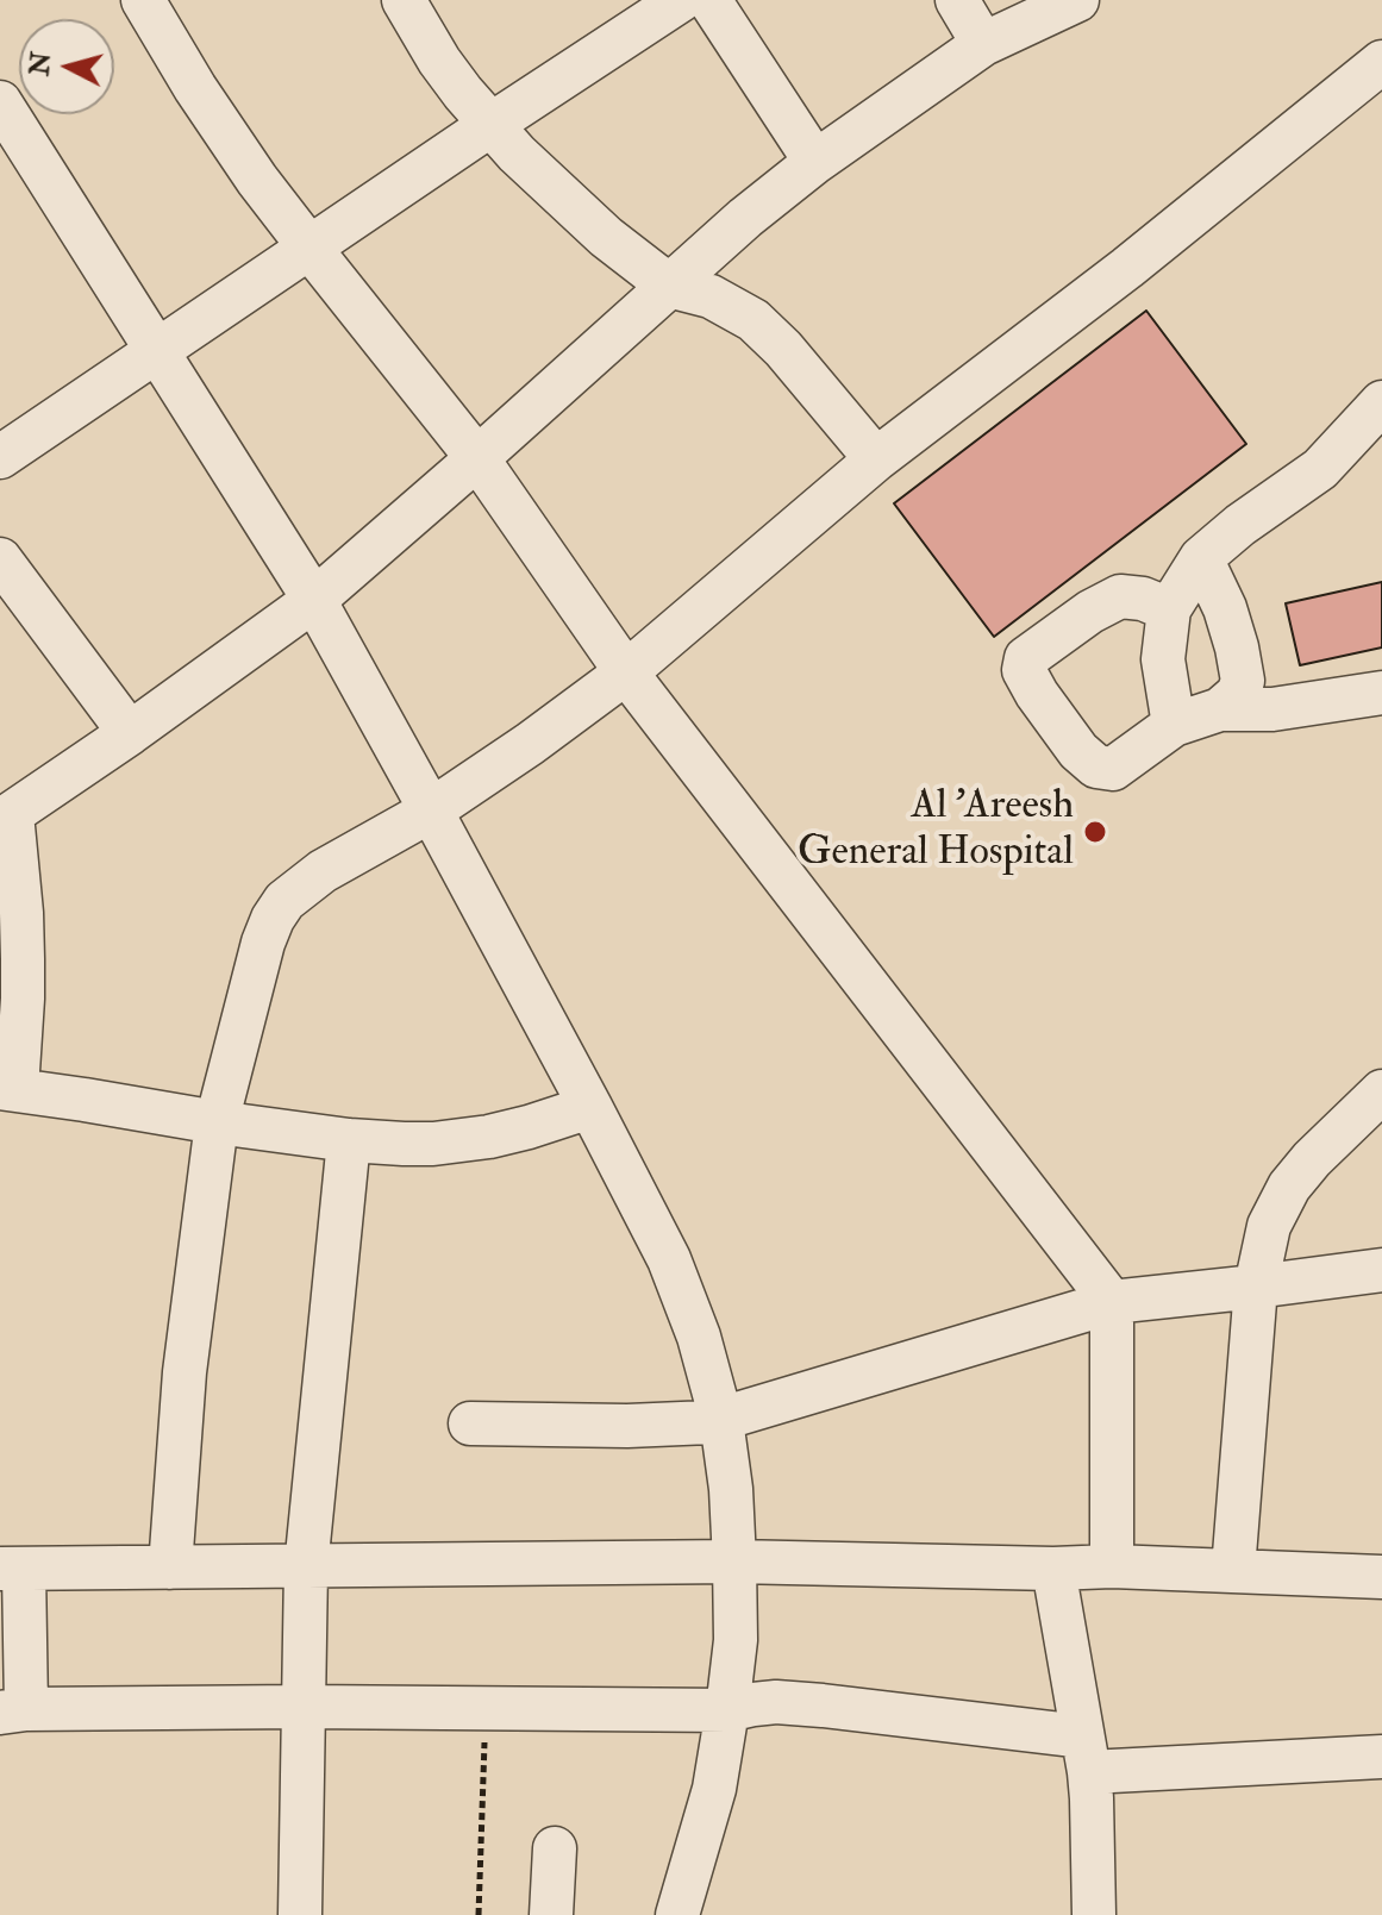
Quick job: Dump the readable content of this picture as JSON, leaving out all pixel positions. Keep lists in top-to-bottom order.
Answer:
{
  "places": ["Al 'Areesh General Hospital"],
  "north": "left"
}
